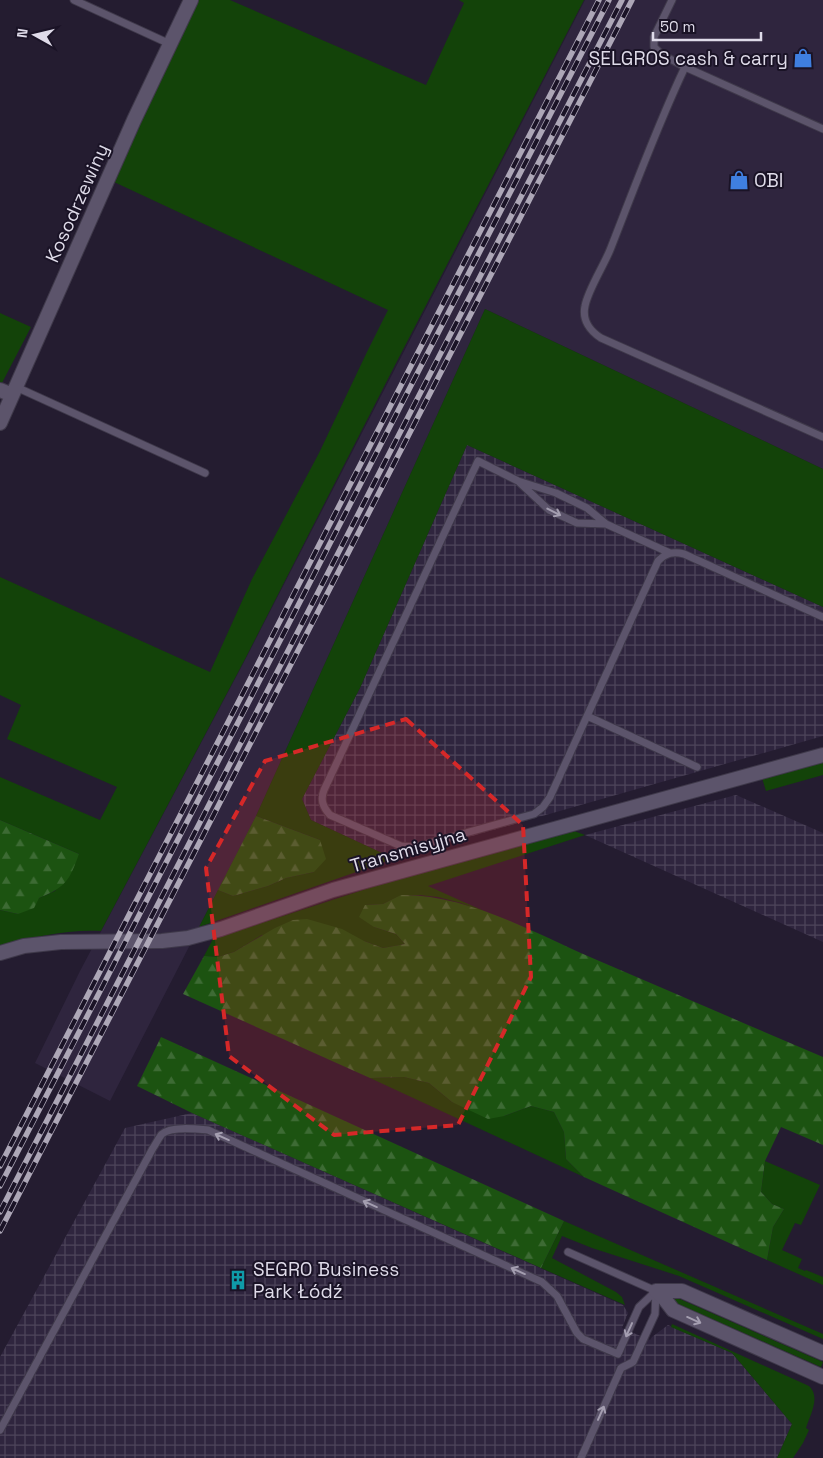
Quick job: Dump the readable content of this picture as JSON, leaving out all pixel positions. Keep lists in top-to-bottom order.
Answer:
{
  "streets": {
    "street": ["Kosodrzewiny", "Transmisyjna"]
  },
  "places": {
    "shop": ["SELGROS cash & carry", "OBI"],
    "building": ["SEGRO Business Park Łódź"]
  },
  "scale_bar": "50 m",
  "north": "left"
}
